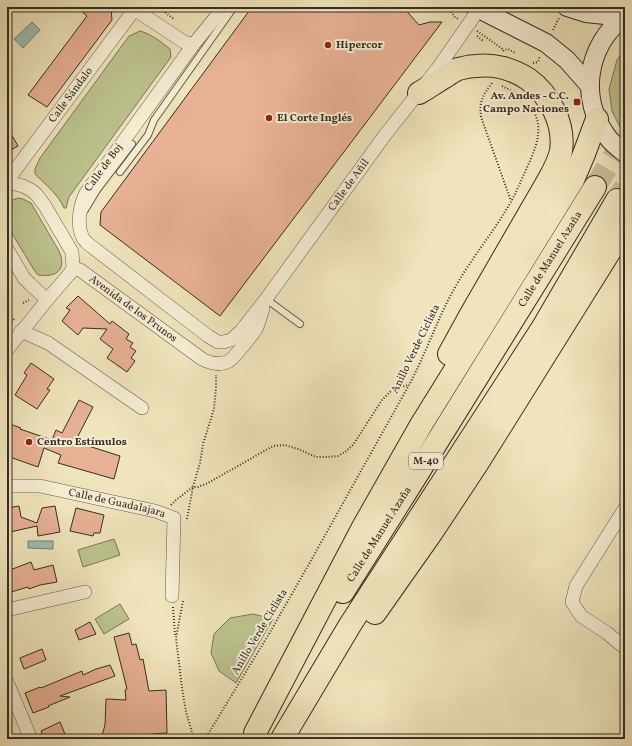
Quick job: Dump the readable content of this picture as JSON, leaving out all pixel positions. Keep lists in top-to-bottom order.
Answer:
{
  "streets": {
    "highway": ["Calle de Manuel Azaña", "M-40"],
    "street": [
      "Calle Sándalo",
      "Calle de Boj",
      "Calle de Añil",
      "Avenida de los Prunos",
      "Calle de Guadalajara"
    ],
    "path": ["Anillo Verde Ciclista"]
  },
  "places": {
    "other": ["Hipercor", "El Corte Inglés", "Centro Estímulos"],
    "transit": ["Av. Andes - C.C. Campo Naciones"]
  }
}
